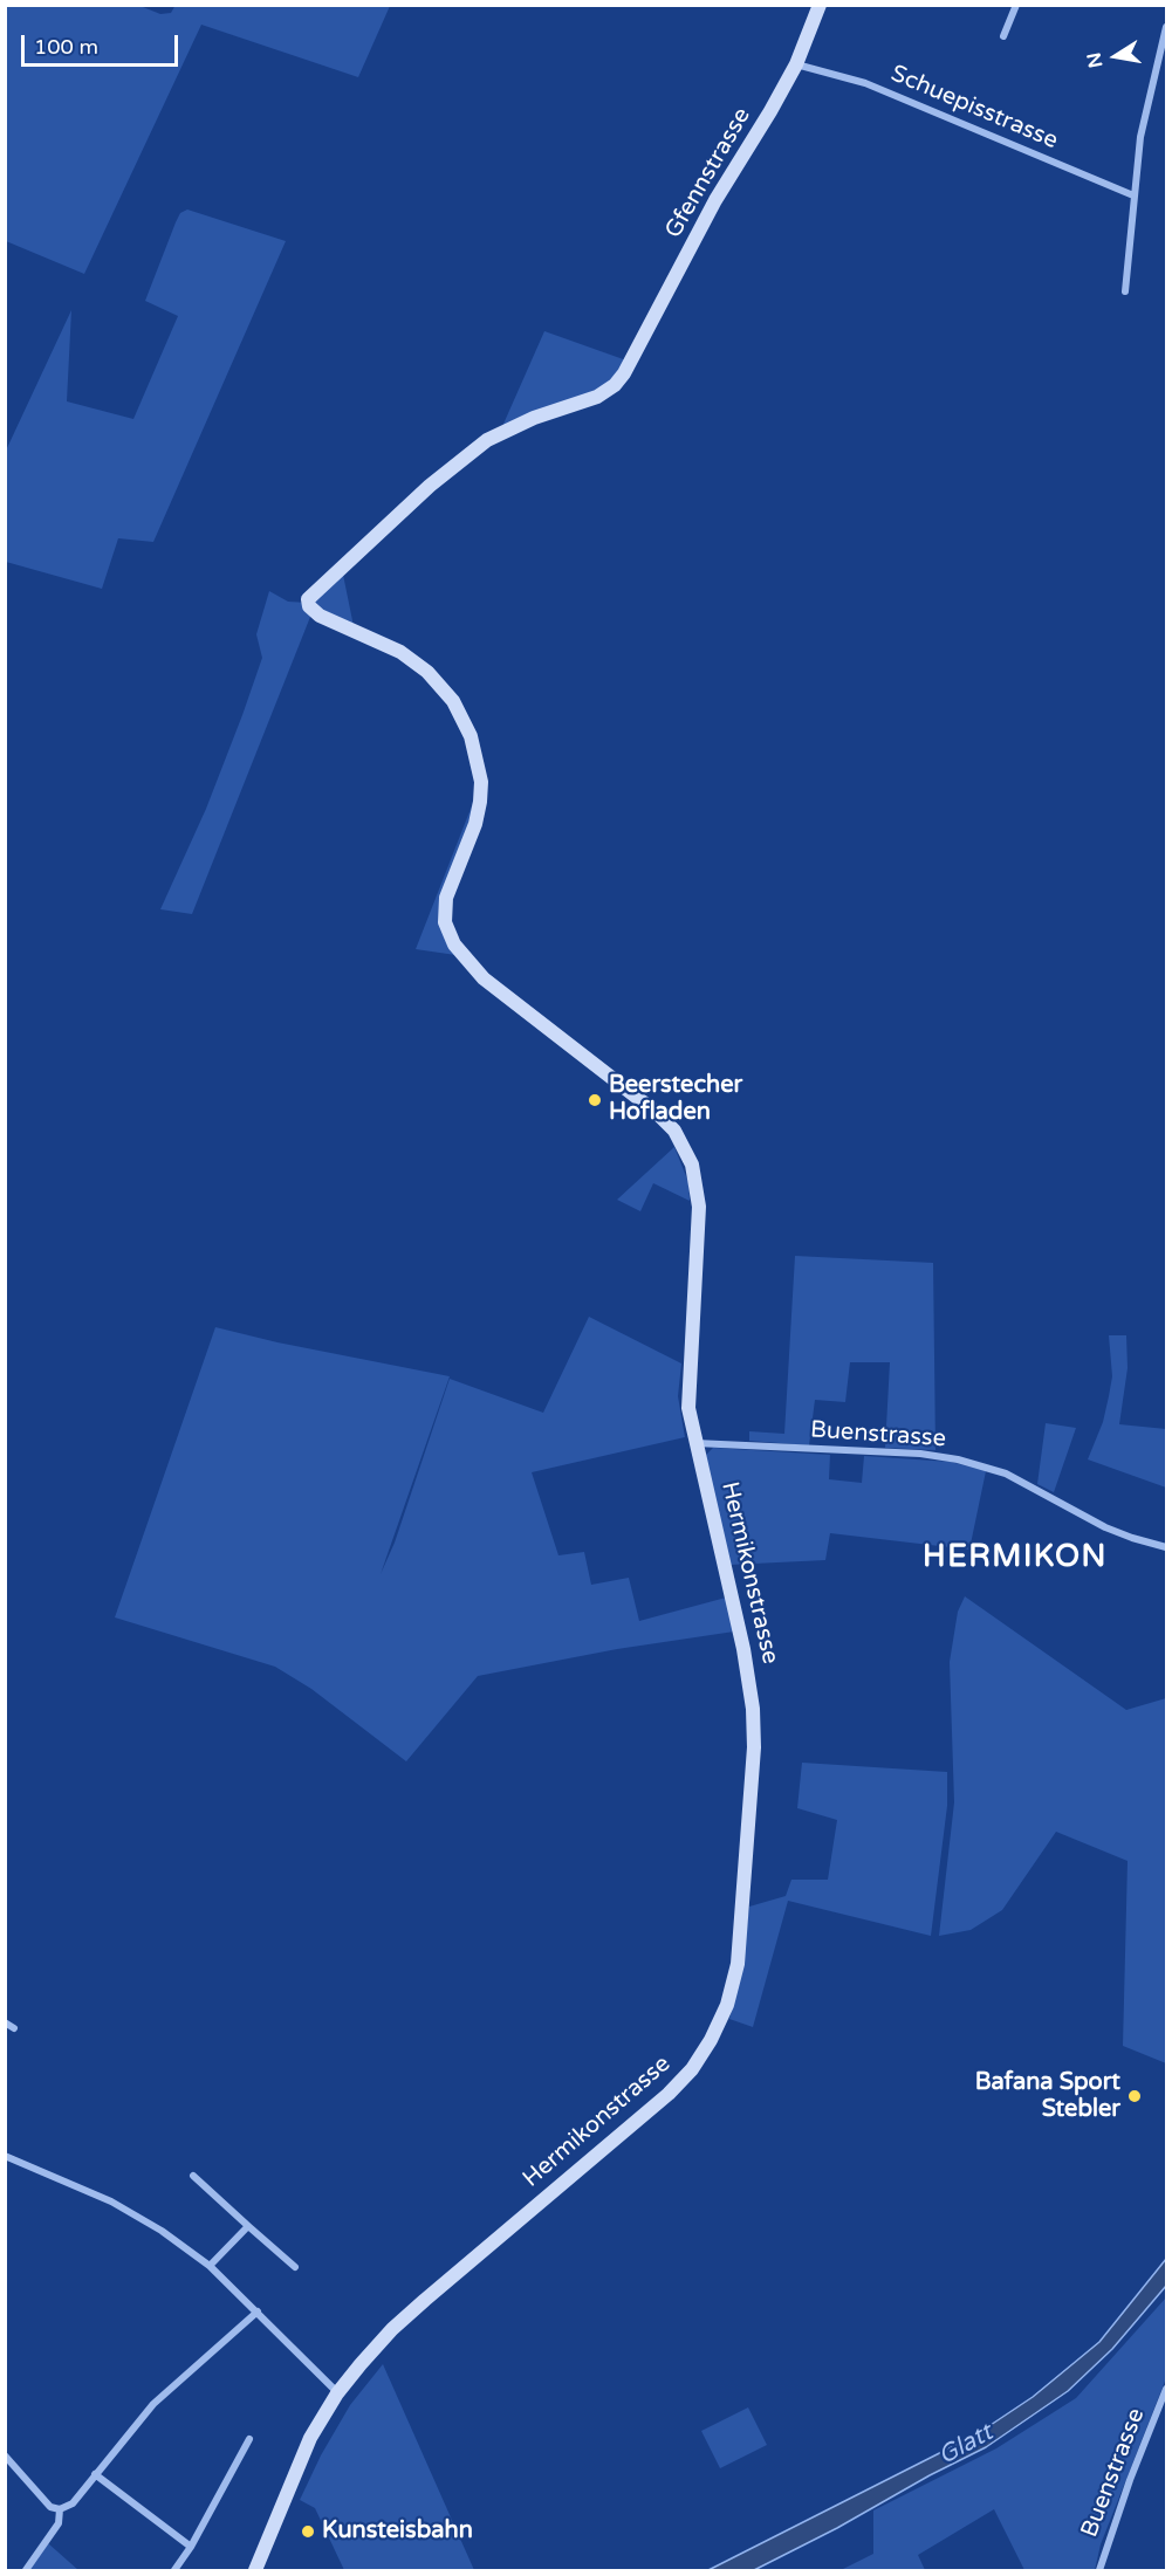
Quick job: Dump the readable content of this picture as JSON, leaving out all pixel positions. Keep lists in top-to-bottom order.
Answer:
{
  "streets": {
    "street": [
      "Schuepisstrasse",
      "Gfennstrasse",
      "Buenstrasse",
      "Hermikonstrasse"
    ]
  },
  "crossings": [
    ["Schuepisstrasse", "Gfennstrasse"],
    ["Gfennstrasse", "Hermikonstrasse"],
    ["Buenstrasse", "Hermikonstrasse"]
  ],
  "districts": ["HERMIKON"],
  "water": ["Glatt"],
  "places": ["Beerstecher Hofladen", "Bafana Sport Stebler", "Kunsteisbahn"],
  "scale_bar": "100 m",
  "north": "left"
}
